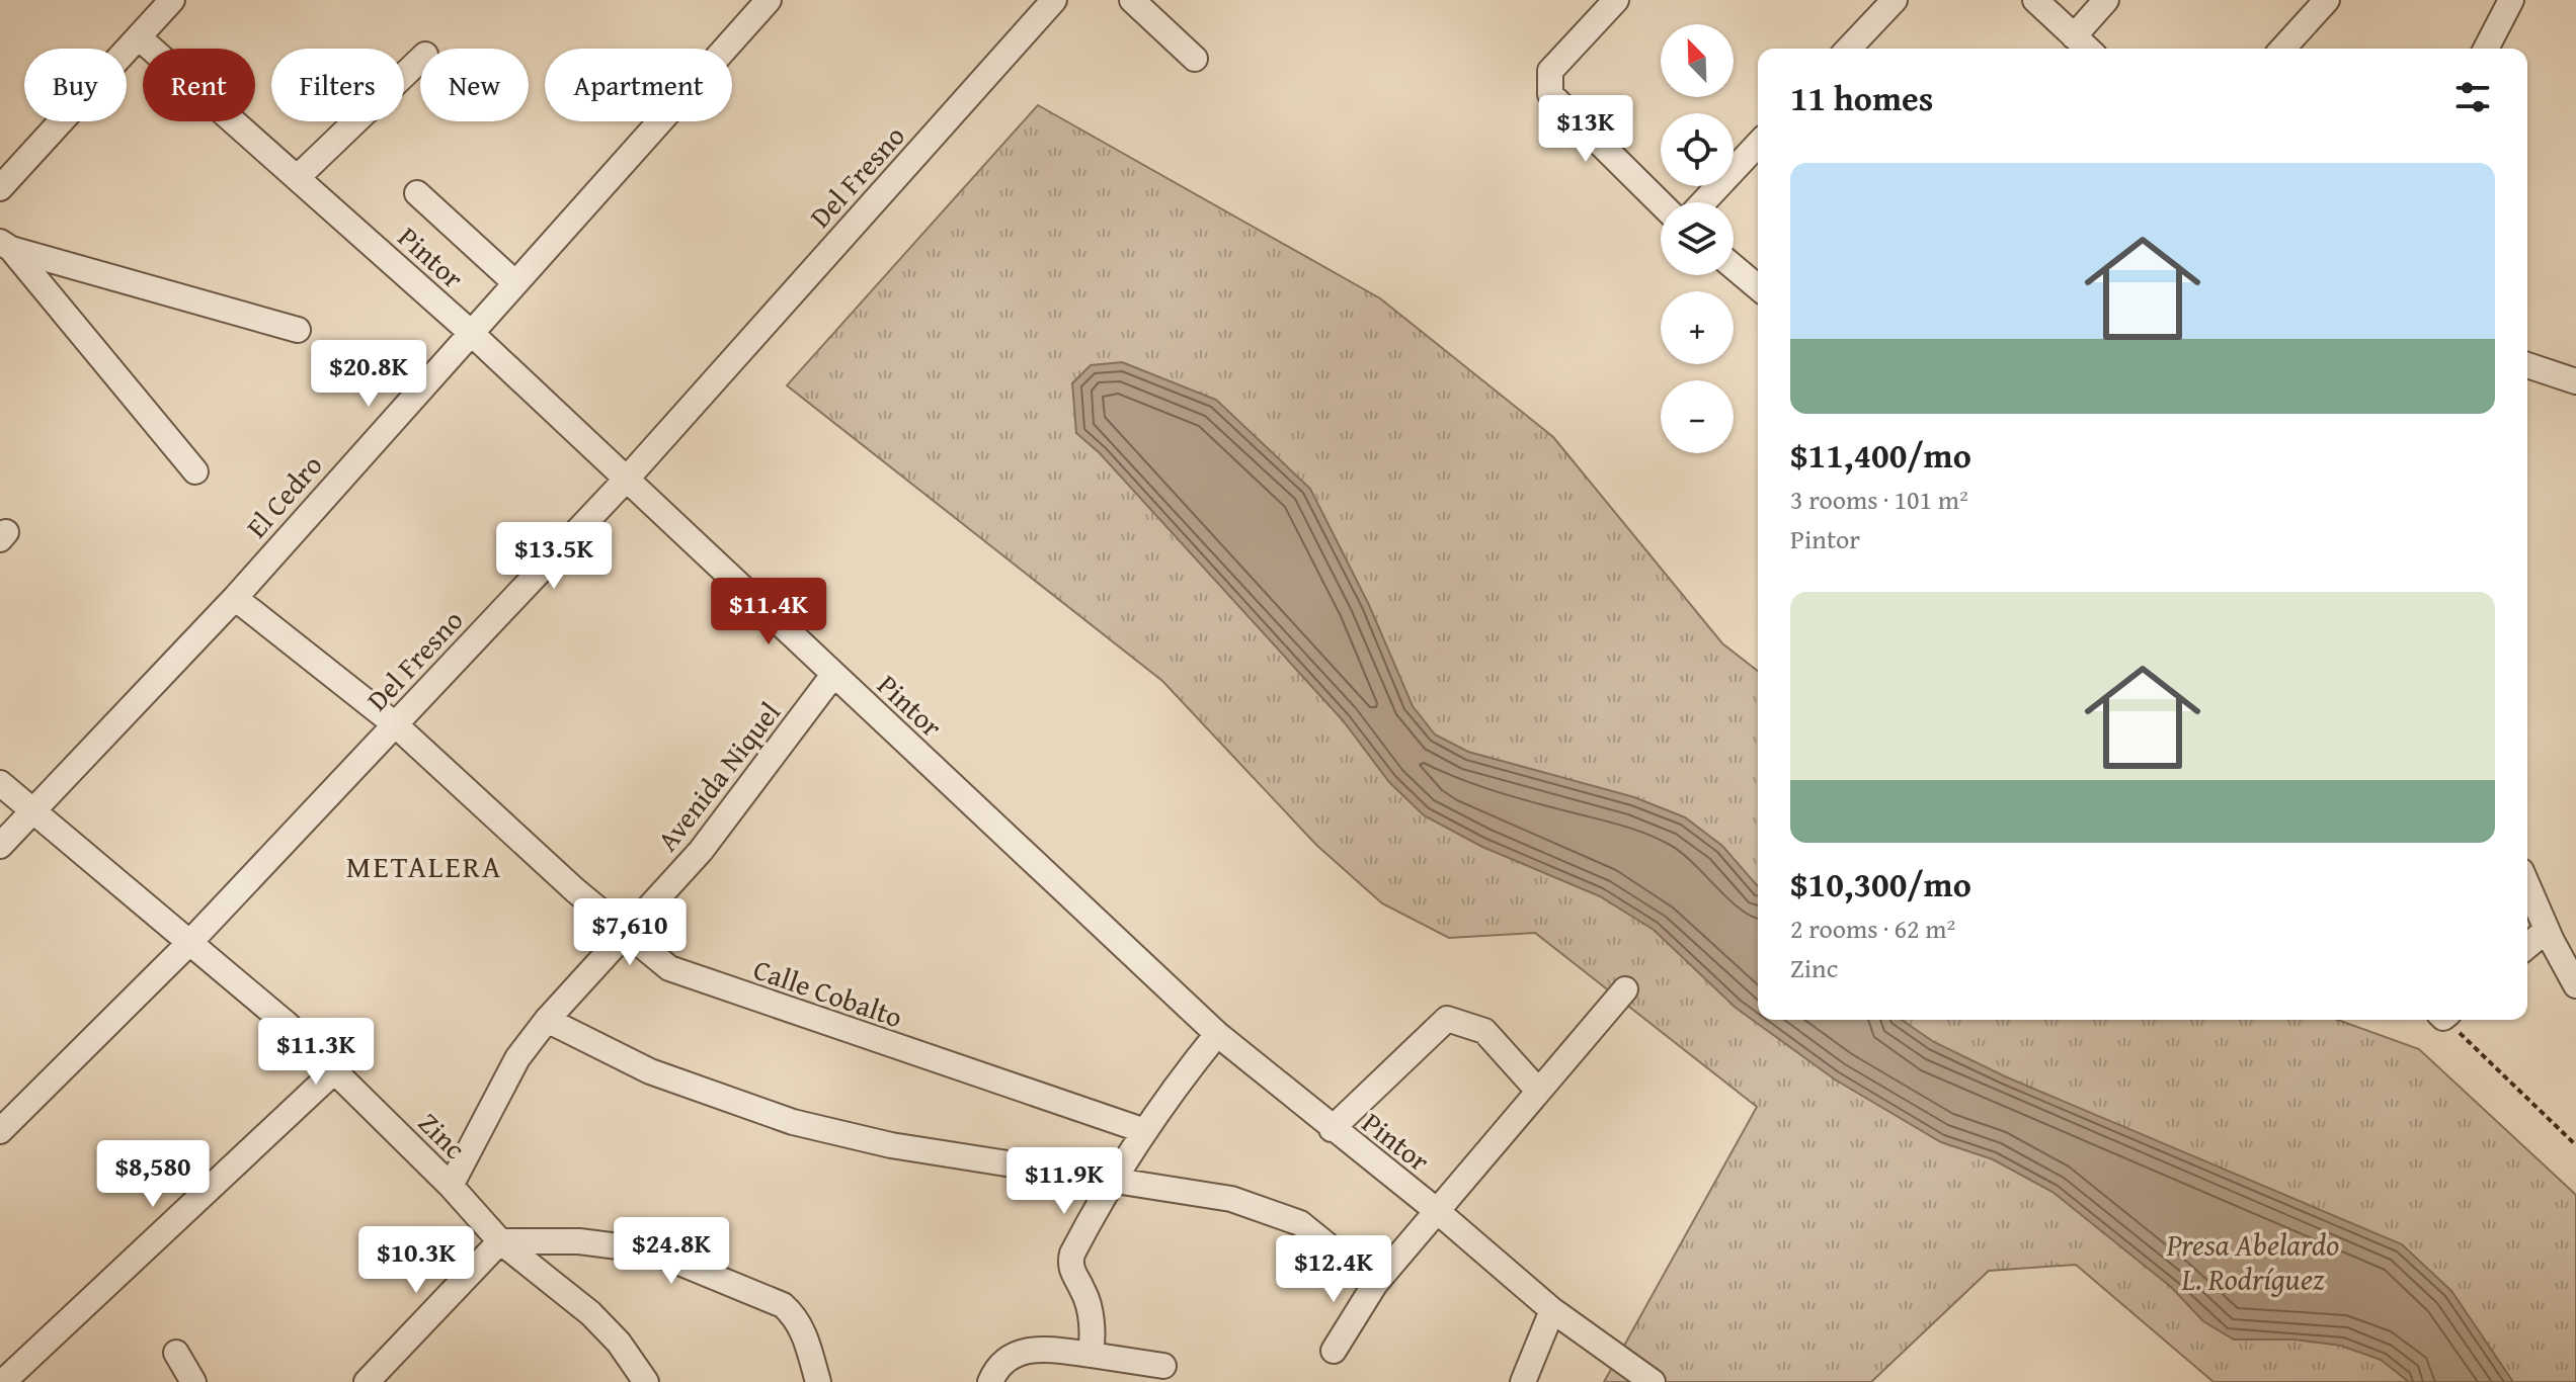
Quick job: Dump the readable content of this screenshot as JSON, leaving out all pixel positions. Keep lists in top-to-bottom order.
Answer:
{
  "streets": {
    "street": [
      "Del Fresno",
      "Pintor",
      "El Cedro",
      "Avenida Niquel",
      "Calle Cobalto",
      "Zinc"
    ]
  },
  "crossings": [
    ["Del Fresno", "Pintor"],
    ["Del Fresno", "Calle Cobalto"],
    ["Del Fresno", "Zinc"],
    ["Pintor", "El Cedro"],
    ["Pintor", "Avenida Niquel"],
    ["El Cedro", "Calle Cobalto"],
    ["El Cedro", "Zinc"],
    ["Avenida Niquel", "Calle Cobalto"],
    ["Avenida Niquel", "Zinc"]
  ],
  "districts": ["METALERA"],
  "water": ["Presa Abelardo L. Rodríguez"],
  "north": "top left",
  "page": {
    "map_buttons": ["+", "−"],
    "chip": [
      "Buy",
      "Rent",
      "Filters",
      "New",
      "Apartment"
    ],
    "heading": "11 homes",
    "price": [
      "$13K",
      "$20.8K",
      "$13.5K",
      "$11.4K",
      "$7,610",
      "$11.3K",
      "$8,580",
      "$11.9K",
      "$24.8K",
      "$10.3K",
      "$12.4K"
    ],
    "list": [
      {
        "name": "$11,400/mo",
        "note": "3 rooms · 101 m² · Pintor"
      },
      {
        "name": "$10,300/mo",
        "note": "2 rooms · 62 m² · Zinc"
      }
    ]
  }
}
